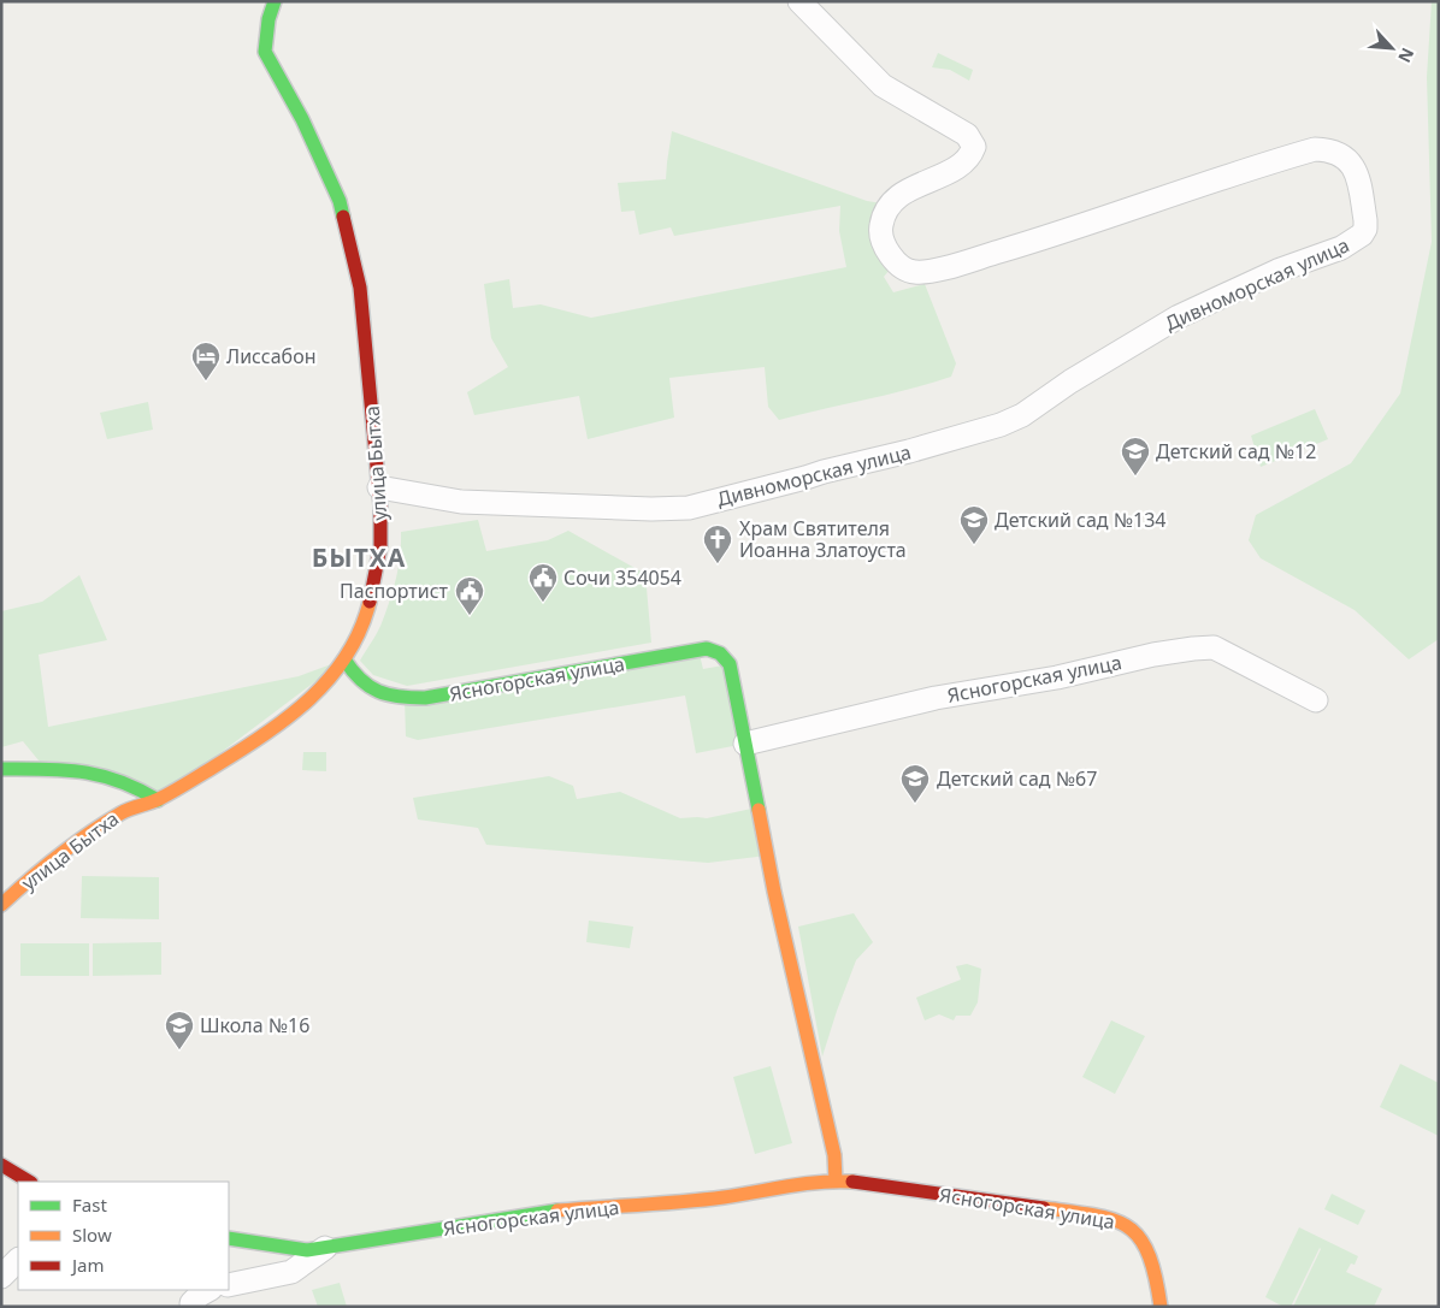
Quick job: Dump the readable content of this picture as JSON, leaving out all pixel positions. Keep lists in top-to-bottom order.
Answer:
{
  "streets": {
    "street": ["Дивноморская улица", "улица Бытха", "Ясногорская улица"]
  },
  "crossings": [
    ["Дивноморская улица", "улица Бытха"],
    ["улица Бытха", "Ясногорская улица"]
  ],
  "districts": ["БЫТХА"],
  "places": {
    "hotel": ["Лиссабон"],
    "school or university": [
      "Детский сад №12",
      "Детский сад №134",
      "Детский сад №67",
      "Школа №16"
    ],
    "church": ["Храм Святителя Иоанна Златоуста"],
    "public building": ["Сочи 354054", "Паспортист"]
  },
  "legend": ["Fast", "Slow", "Jam"],
  "north": "bottom right"
}
